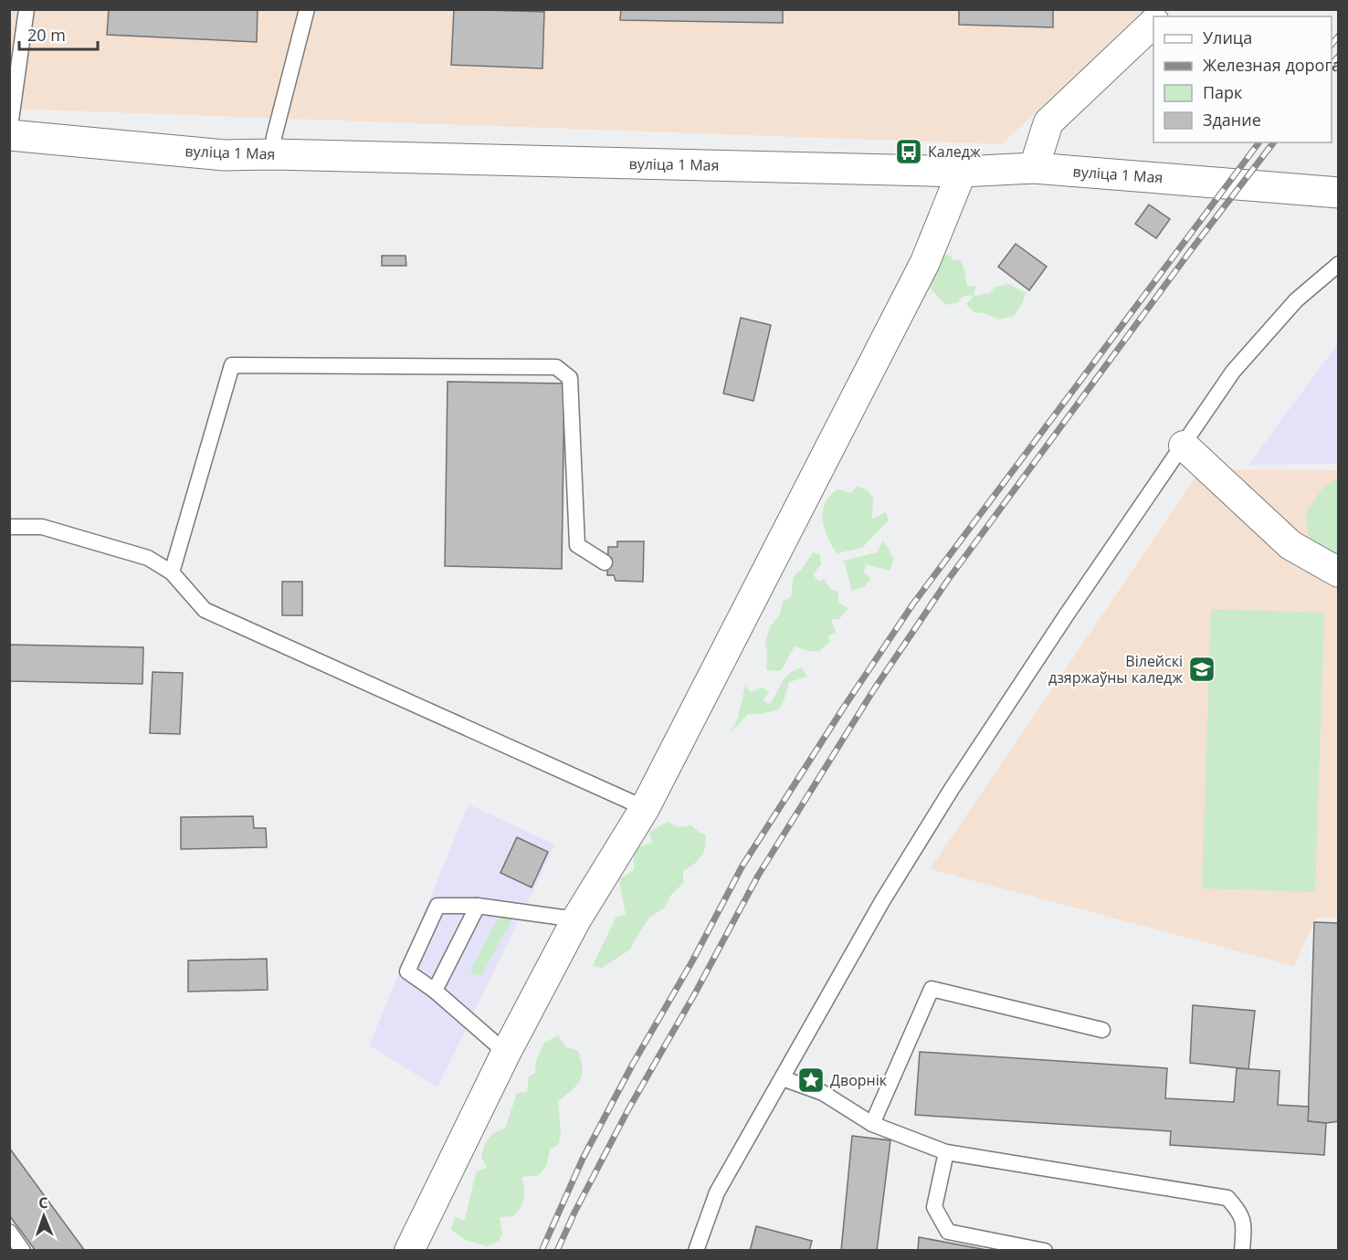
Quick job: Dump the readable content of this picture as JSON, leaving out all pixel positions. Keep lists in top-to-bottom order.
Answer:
{
  "streets": {
    "main road": ["вуліца 1 Мая"]
  },
  "places": {
    "bus stop": ["Каледж"],
    "school or university": ["Вілейскі дзяржаўны каледж"],
    "place": ["Дворнік"]
  },
  "legend": [
    "Улица",
    "Железная дорога",
    "Парк",
    "Здание"
  ],
  "scale_bar": "20 m",
  "north": "top"
}
